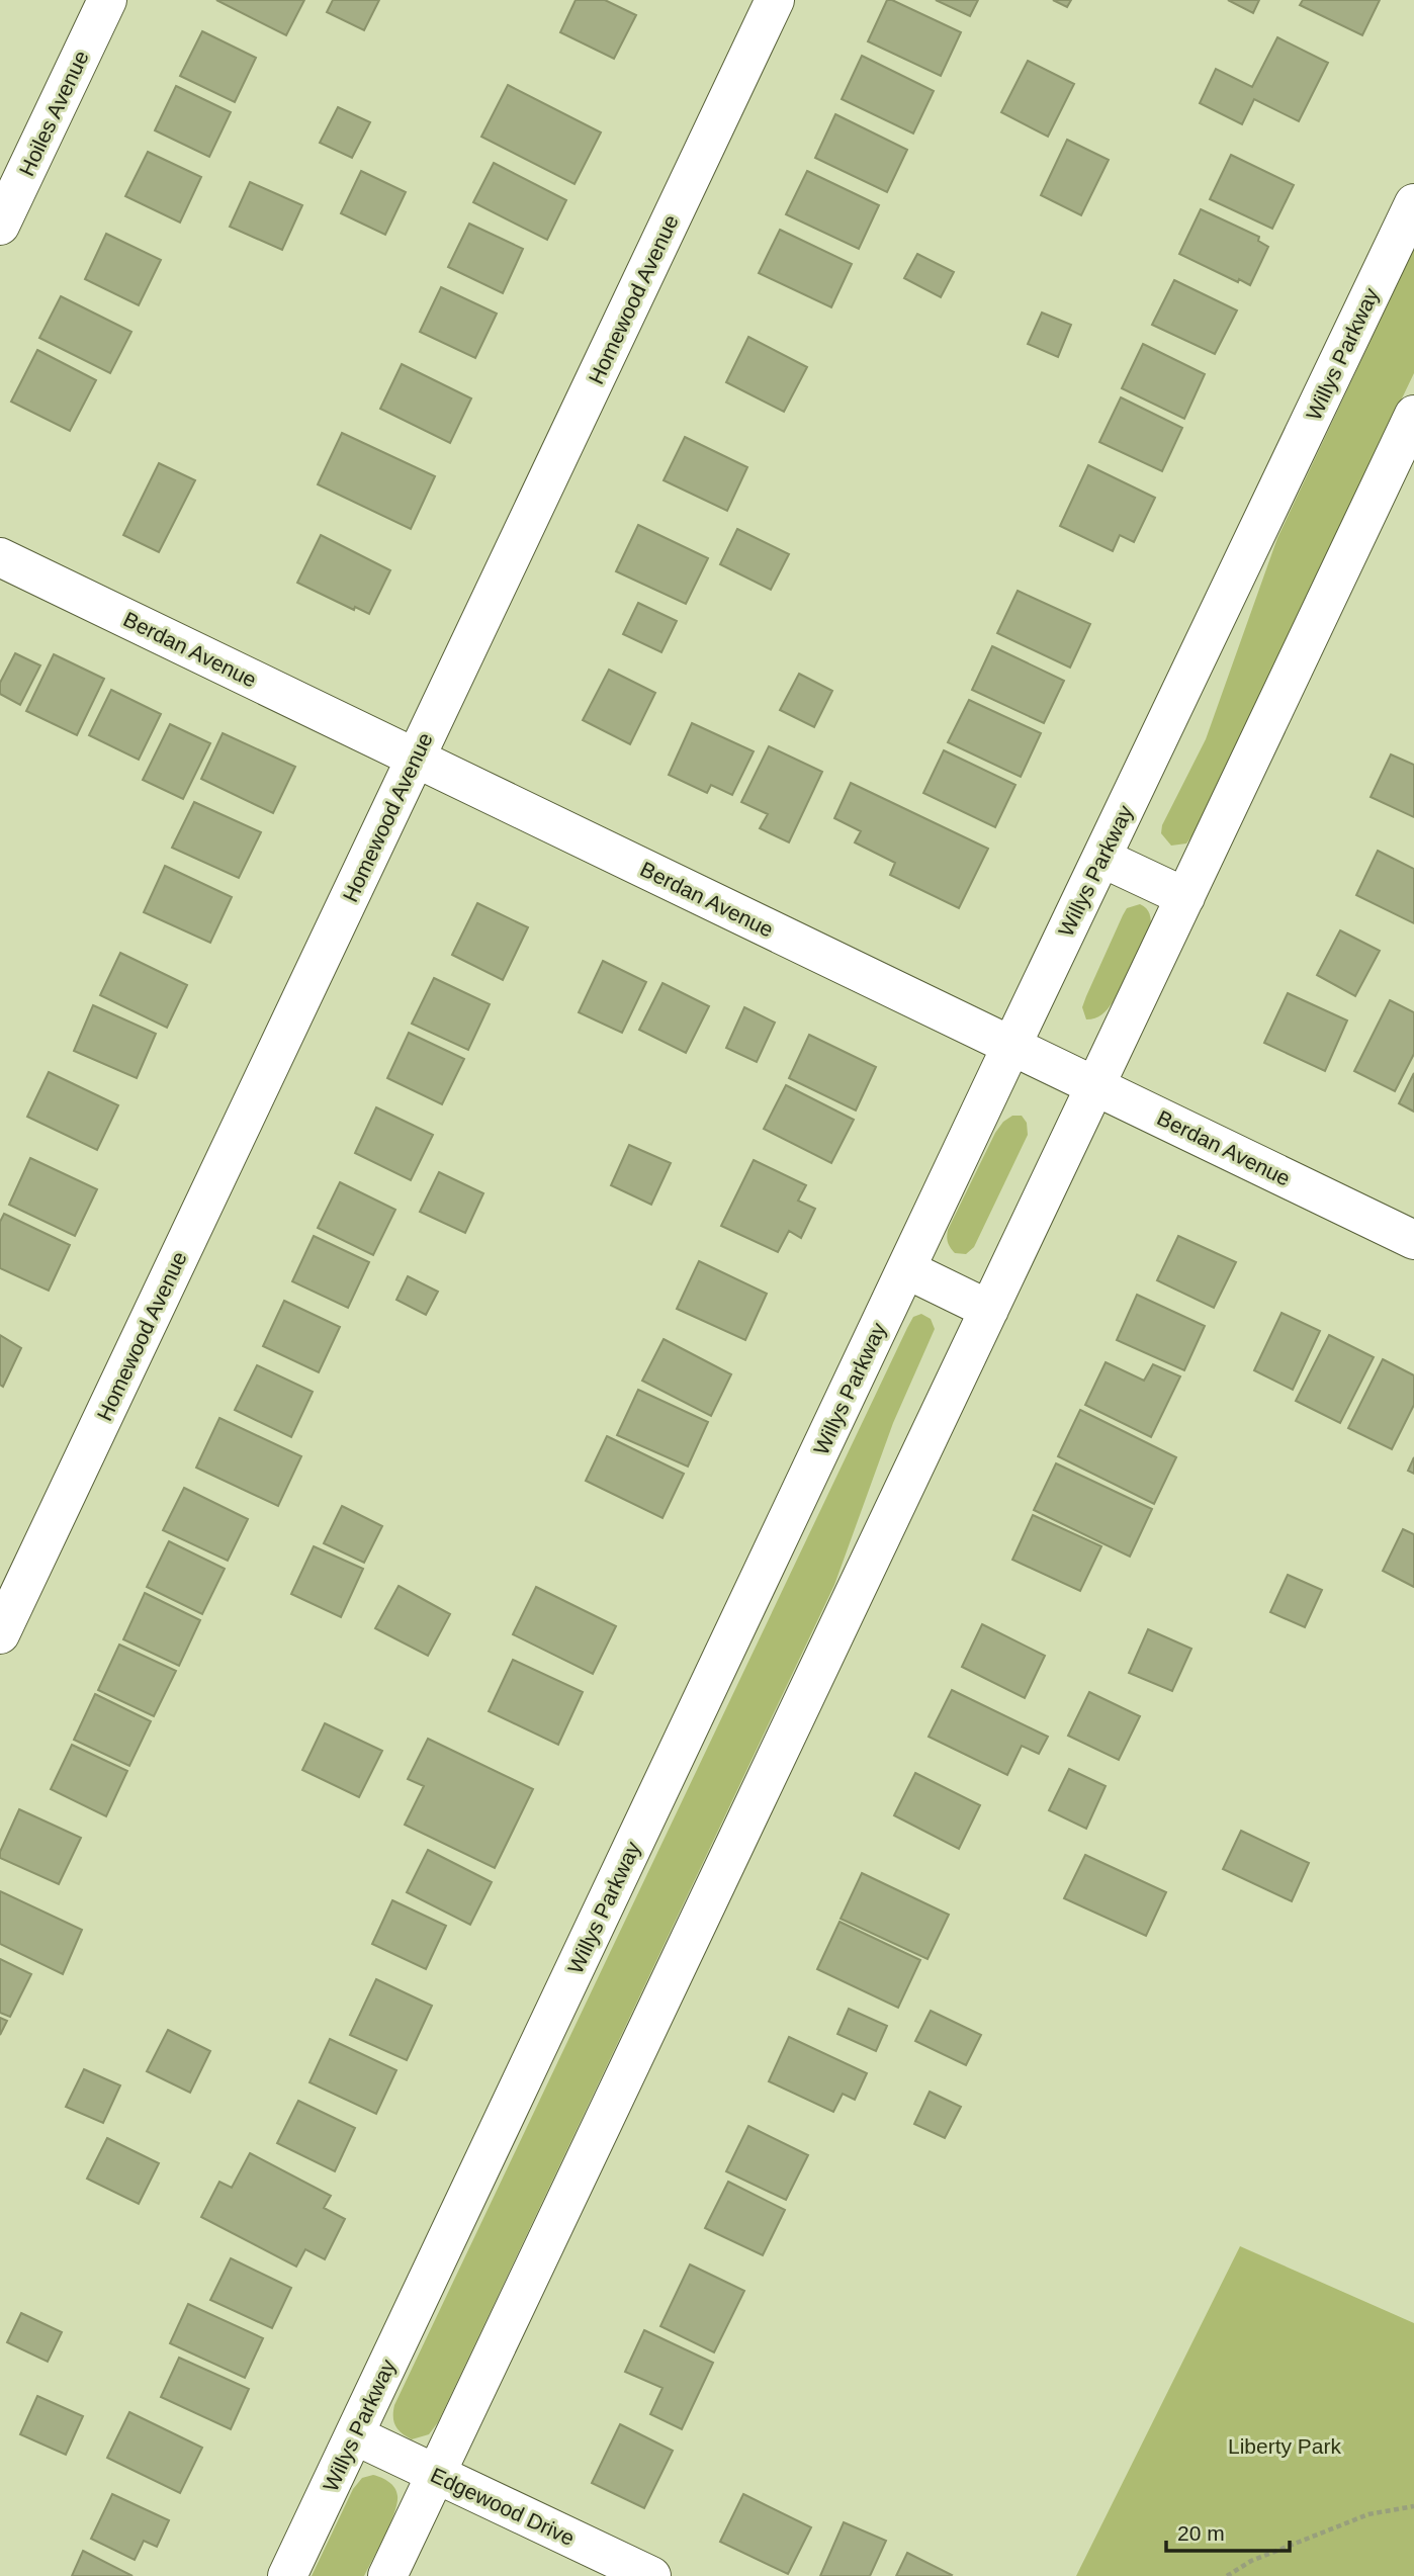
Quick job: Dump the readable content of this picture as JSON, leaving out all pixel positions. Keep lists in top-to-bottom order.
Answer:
{
  "streets": {
    "main road": [
      "Hoiles Avenue",
      "Homewood Avenue",
      "Willys Parkway",
      "Berdan Avenue",
      "Edgewood Drive"
    ]
  },
  "crossings": [
    ["Homewood Avenue", "Berdan Avenue"],
    ["Willys Parkway", "Berdan Avenue"],
    ["Willys Parkway", "Edgewood Drive"]
  ],
  "parks": ["Liberty Park"],
  "scale_bar": "20 m"
}
